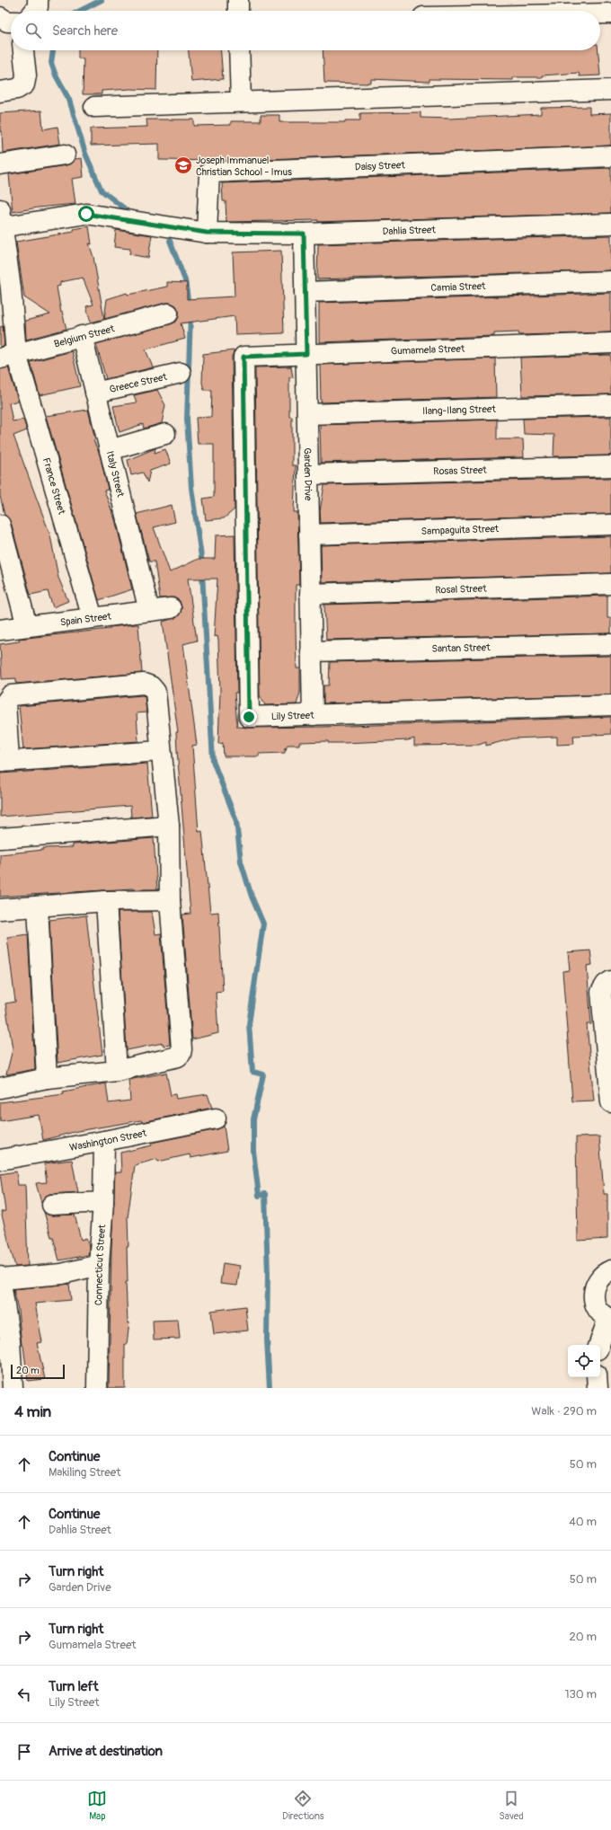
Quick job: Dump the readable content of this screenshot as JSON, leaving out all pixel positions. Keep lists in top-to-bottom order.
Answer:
{
  "streets": {
    "street": [
      "Daisy Street",
      "Dahlia Street",
      "Camia Street",
      "Belgium Street",
      "Gumamela Street",
      "Greece Street",
      "Ilang-Ilang Street",
      "Rosas Street",
      "Italy Street",
      "Garden Drive",
      "France Street",
      "Sampaguita Street",
      "Rosal Street",
      "Spain Street",
      "Santan Street",
      "Lily Street",
      "Washington Street",
      "Connecticut Street"
    ]
  },
  "crossings": [
    ["Daisy Street", "Dahlia Street"],
    ["Dahlia Street", "Garden Drive"],
    ["Dahlia Street", "France Street"],
    ["Camia Street", "Garden Drive"],
    ["Belgium Street", "Italy Street"],
    ["Belgium Street", "France Street"],
    ["Gumamela Street", "Garden Drive"],
    ["Gumamela Street", "Lily Street"],
    ["Greece Street", "Italy Street"],
    ["Ilang-Ilang Street", "Garden Drive"],
    ["Rosas Street", "Garden Drive"],
    ["Italy Street", "Spain Street"],
    ["Garden Drive", "Sampaguita Street"],
    ["Garden Drive", "Rosal Street"],
    ["Garden Drive", "Santan Street"],
    ["Garden Drive", "Lily Street"],
    ["France Street", "Spain Street"],
    ["Washington Street", "Connecticut Street"]
  ],
  "places": {
    "school or university": ["Joseph Immanuel Christian School - Imus"]
  },
  "scale_bar": "20 m",
  "page": {
    "search": "Search here",
    "scale": "20 m",
    "heading": ["4 min", "Walk · 290 m"],
    "list": [
      ["Continue", "Makiling Street", "50 m"],
      ["Continue", "Dahlia Street", "40 m"],
      ["Turn right", "Garden Drive", "50 m"],
      ["Turn right", "Gumamela Street", "20 m"],
      ["Turn left", "Lily Street", "130 m"],
      "Arrive at destination"
    ],
    "nav": ["Map", "Directions", "Saved"]
  }
}
